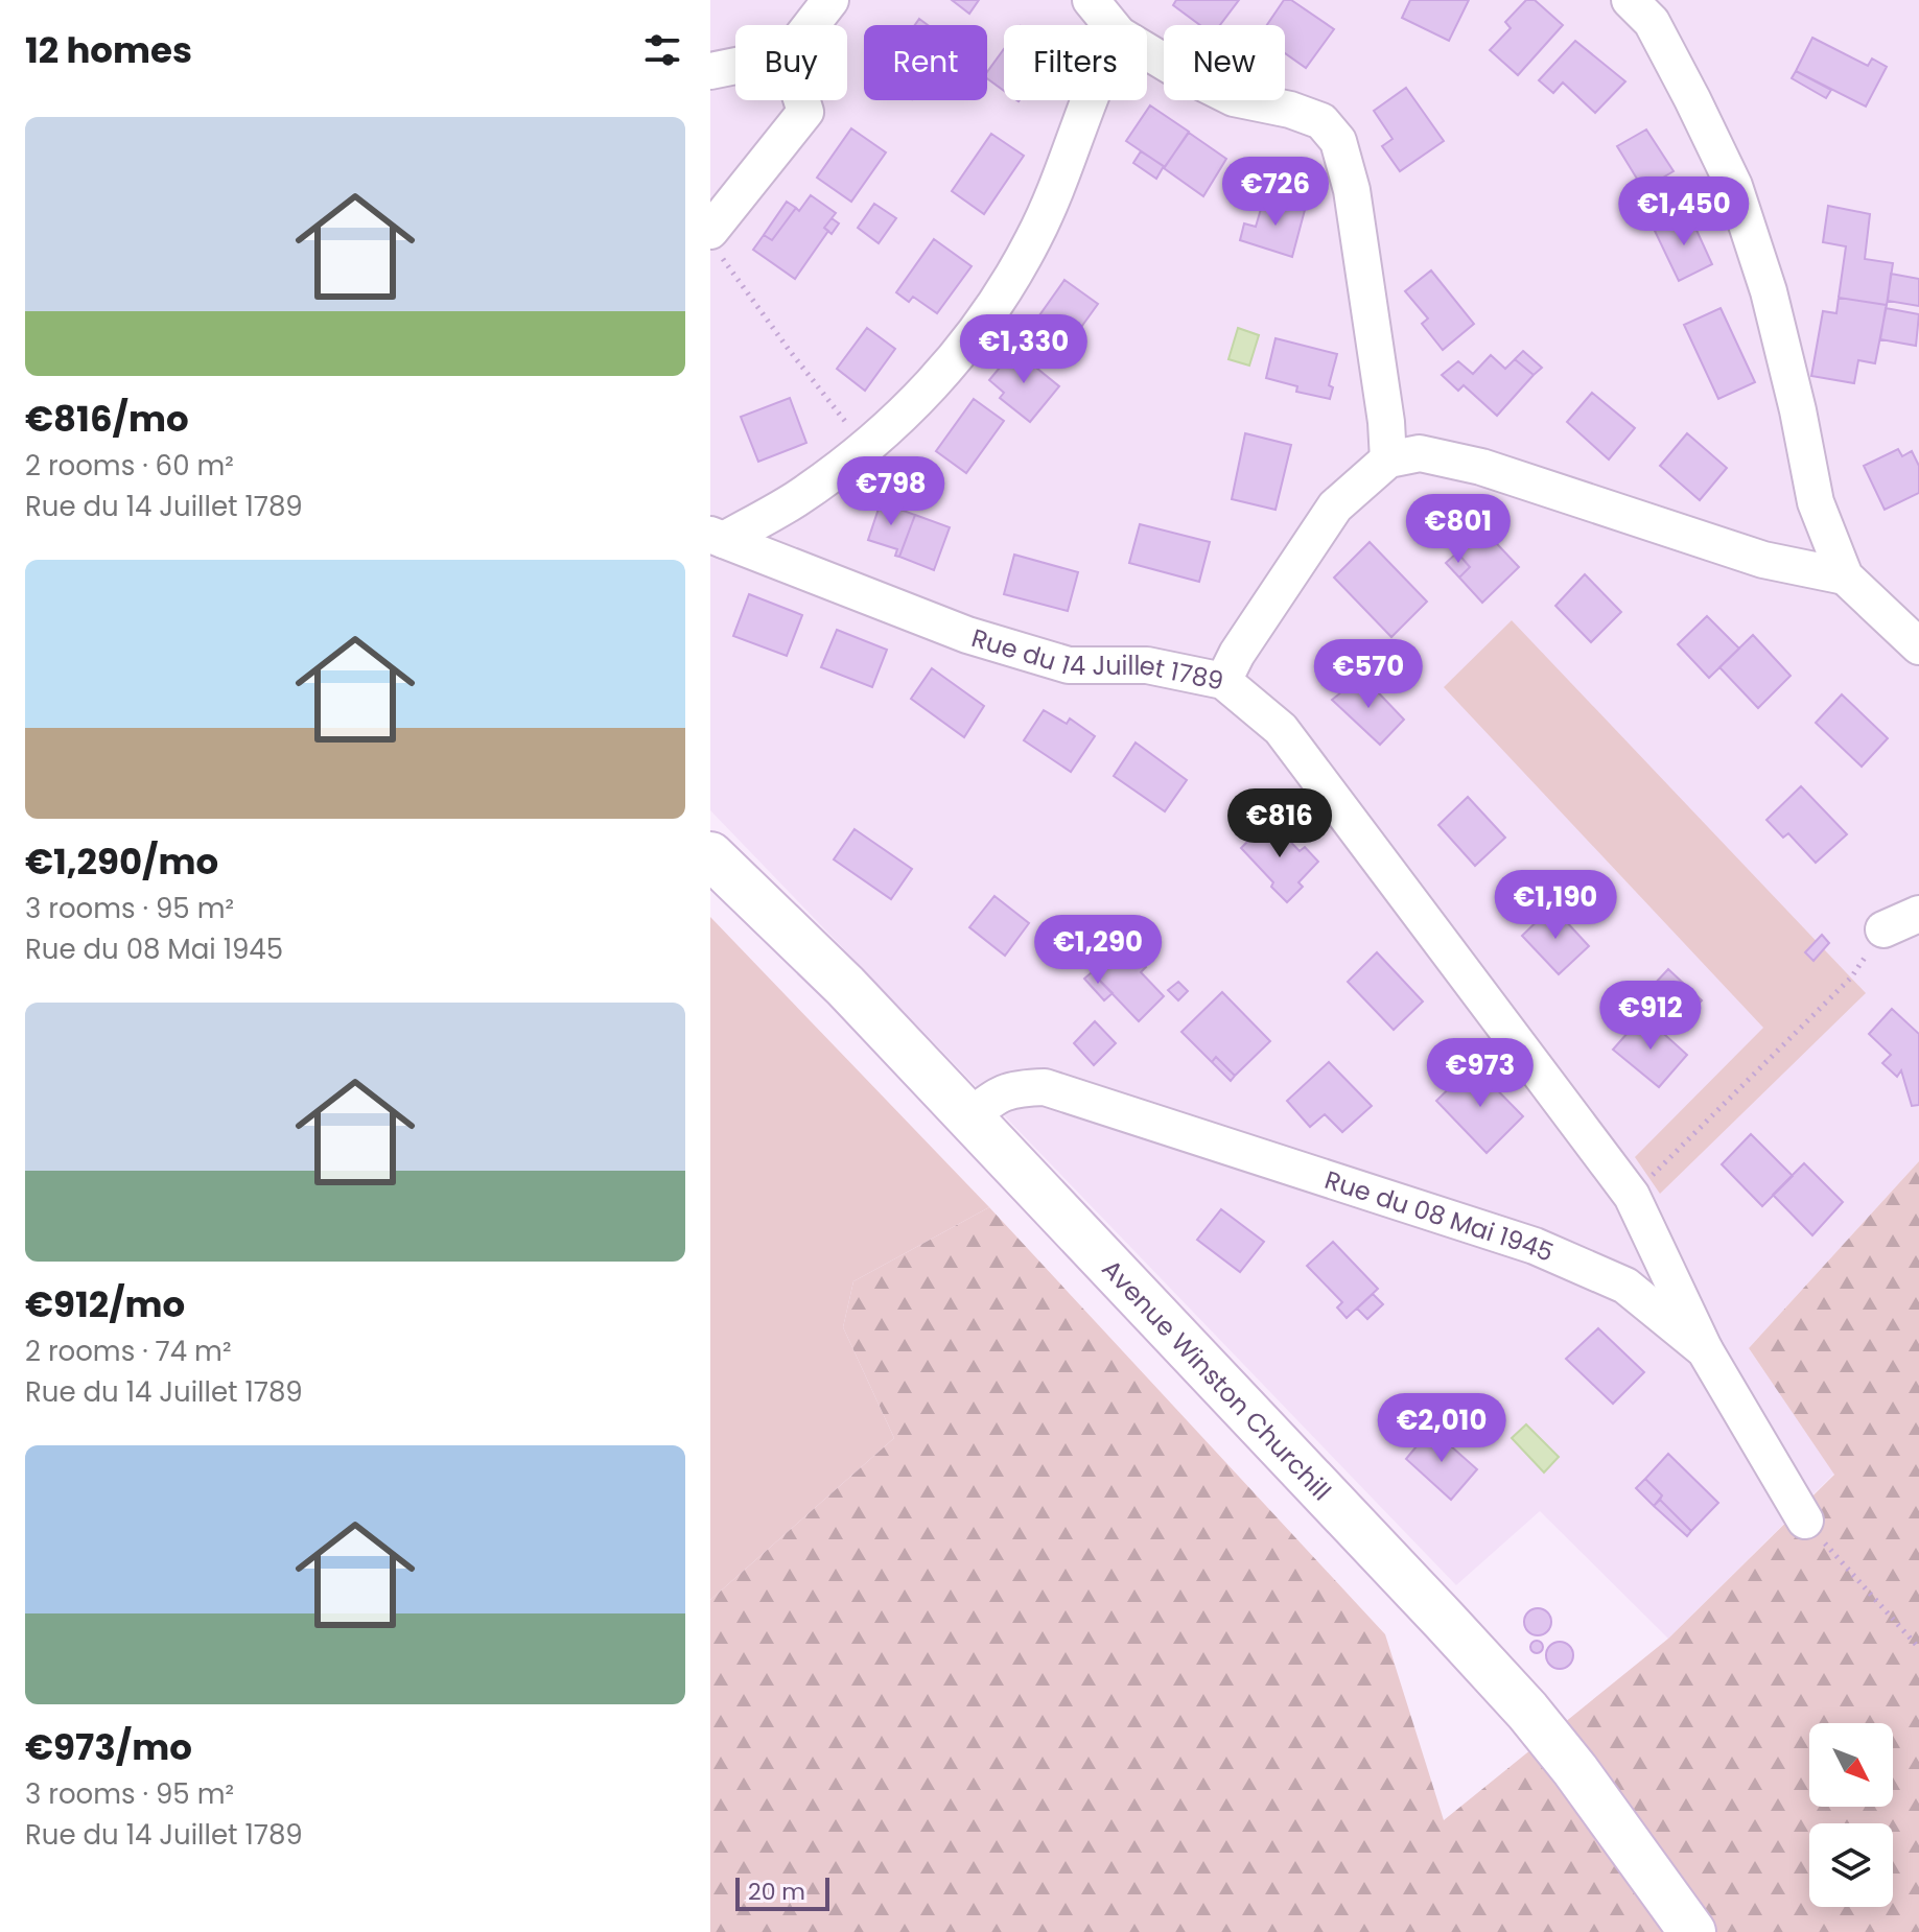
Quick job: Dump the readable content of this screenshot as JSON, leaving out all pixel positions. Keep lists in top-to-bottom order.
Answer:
{
  "streets": {
    "main road": ["Avenue Winston Churchill"],
    "street": ["Rue du 14 Juillet 1789", "Rue du 08 Mai 1945"]
  },
  "crossings": [
    ["Rue du 14 Juillet 1789", "Rue du 08 Mai 1945"],
    ["Rue du 08 Mai 1945", "Avenue Winston Churchill"]
  ],
  "scale_bar": "20 m",
  "north": "bottom right",
  "page": {
    "heading": "12 homes",
    "chip": [
      "Buy",
      "Rent",
      "Filters",
      "New"
    ],
    "list": [
      {
        "name": "€816/mo",
        "note": "2 rooms · 60 m² · Rue du 14 Juillet 1789"
      },
      {
        "name": "€1,290/mo",
        "note": "3 rooms · 95 m² · Rue du 08 Mai 1945"
      },
      {
        "name": "€912/mo",
        "note": "2 rooms · 74 m² · Rue du 14 Juillet 1789"
      },
      {
        "name": "€973/mo",
        "note": "3 rooms · 95 m² · Rue du 14 Juillet 1789"
      }
    ],
    "price": [
      "€726",
      "€1,450",
      "€1,330",
      "€798",
      "€801",
      "€570",
      "€816",
      "€1,190",
      "€1,290",
      "€912",
      "€973",
      "€2,010"
    ],
    "scale": "20 m"
  }
}
